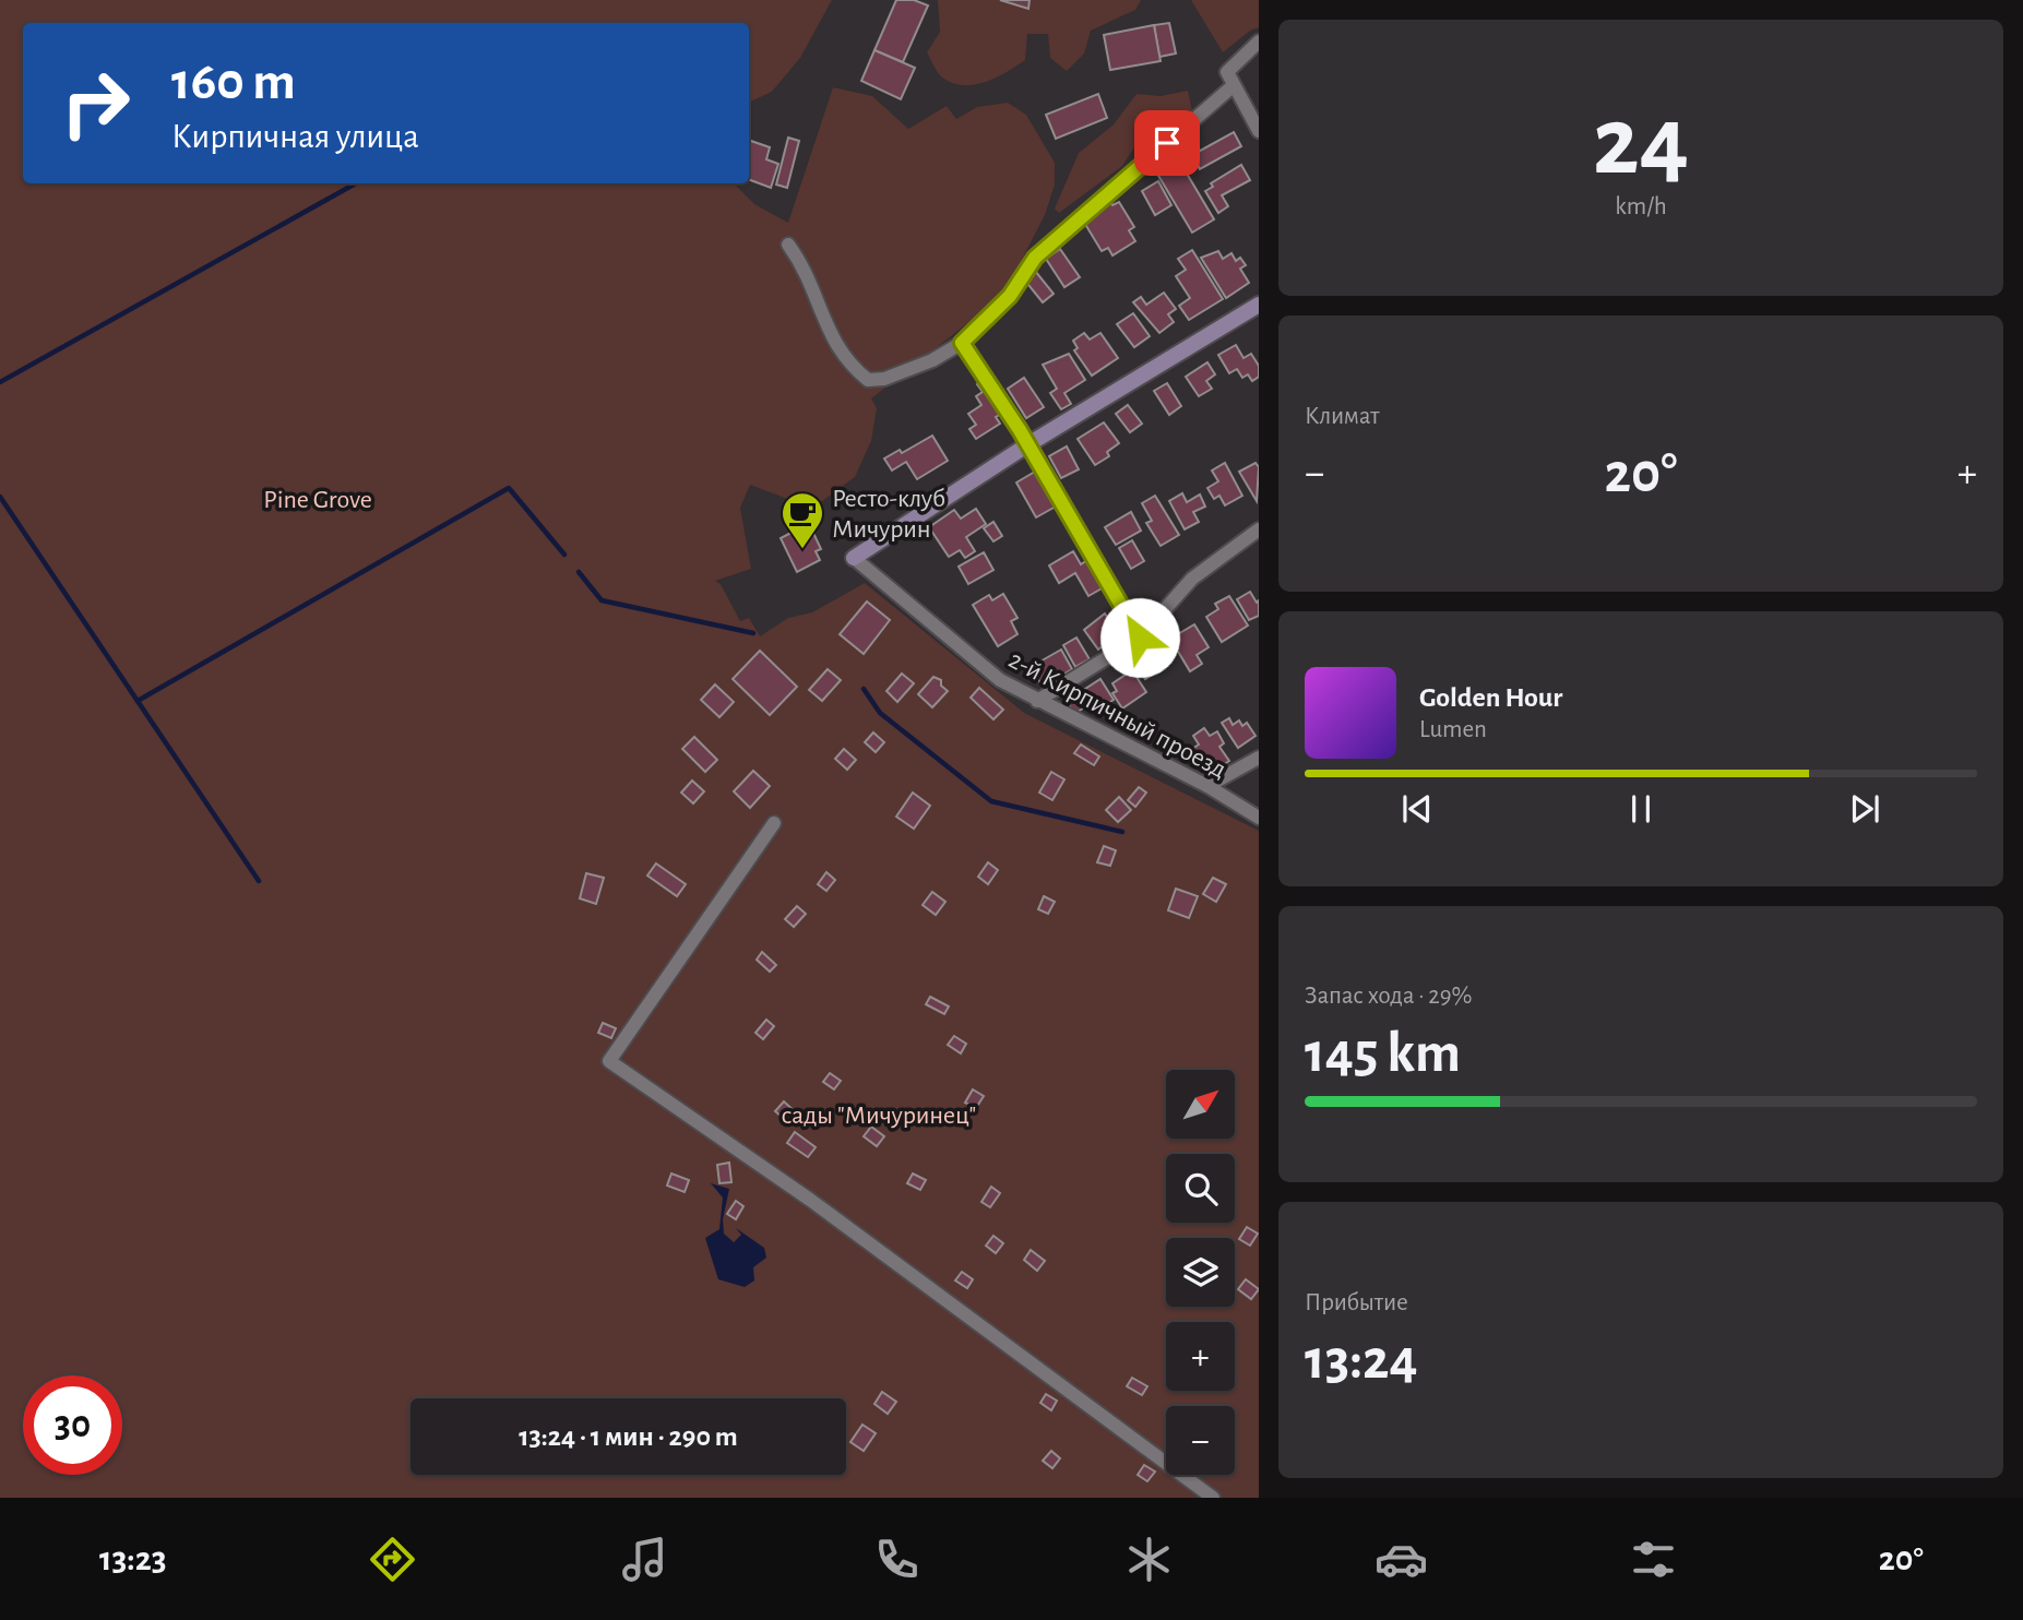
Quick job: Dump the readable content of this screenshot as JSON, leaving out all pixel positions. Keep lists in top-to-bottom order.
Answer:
{
  "streets": {
    "street": ["2-й Кирпичный проезд"]
  },
  "parks": ["Pine Grove", "сады \"Мичуринец\""],
  "places": {
    "cafe": ["Ресто-клуб Мичурин"]
  },
  "north": "top right",
  "page": {
    "tile": [
      ["24", "km/h"],
      "Климат",
      ["Запас хода · 29%", "145 km"],
      ["Прибытие", "13:24"]
    ],
    "turn": ["160 m", "Кирпичная улица"],
    "heat": ["−", "20°", "+"],
    "song": ["Golden Hour", "Lumen"],
    "map_buttons": ["+", "−"],
    "limit": "30",
    "trip": "13:24 · 1 мин · 290 m",
    "tabs": ["13:23", "20°"]
  }
}
